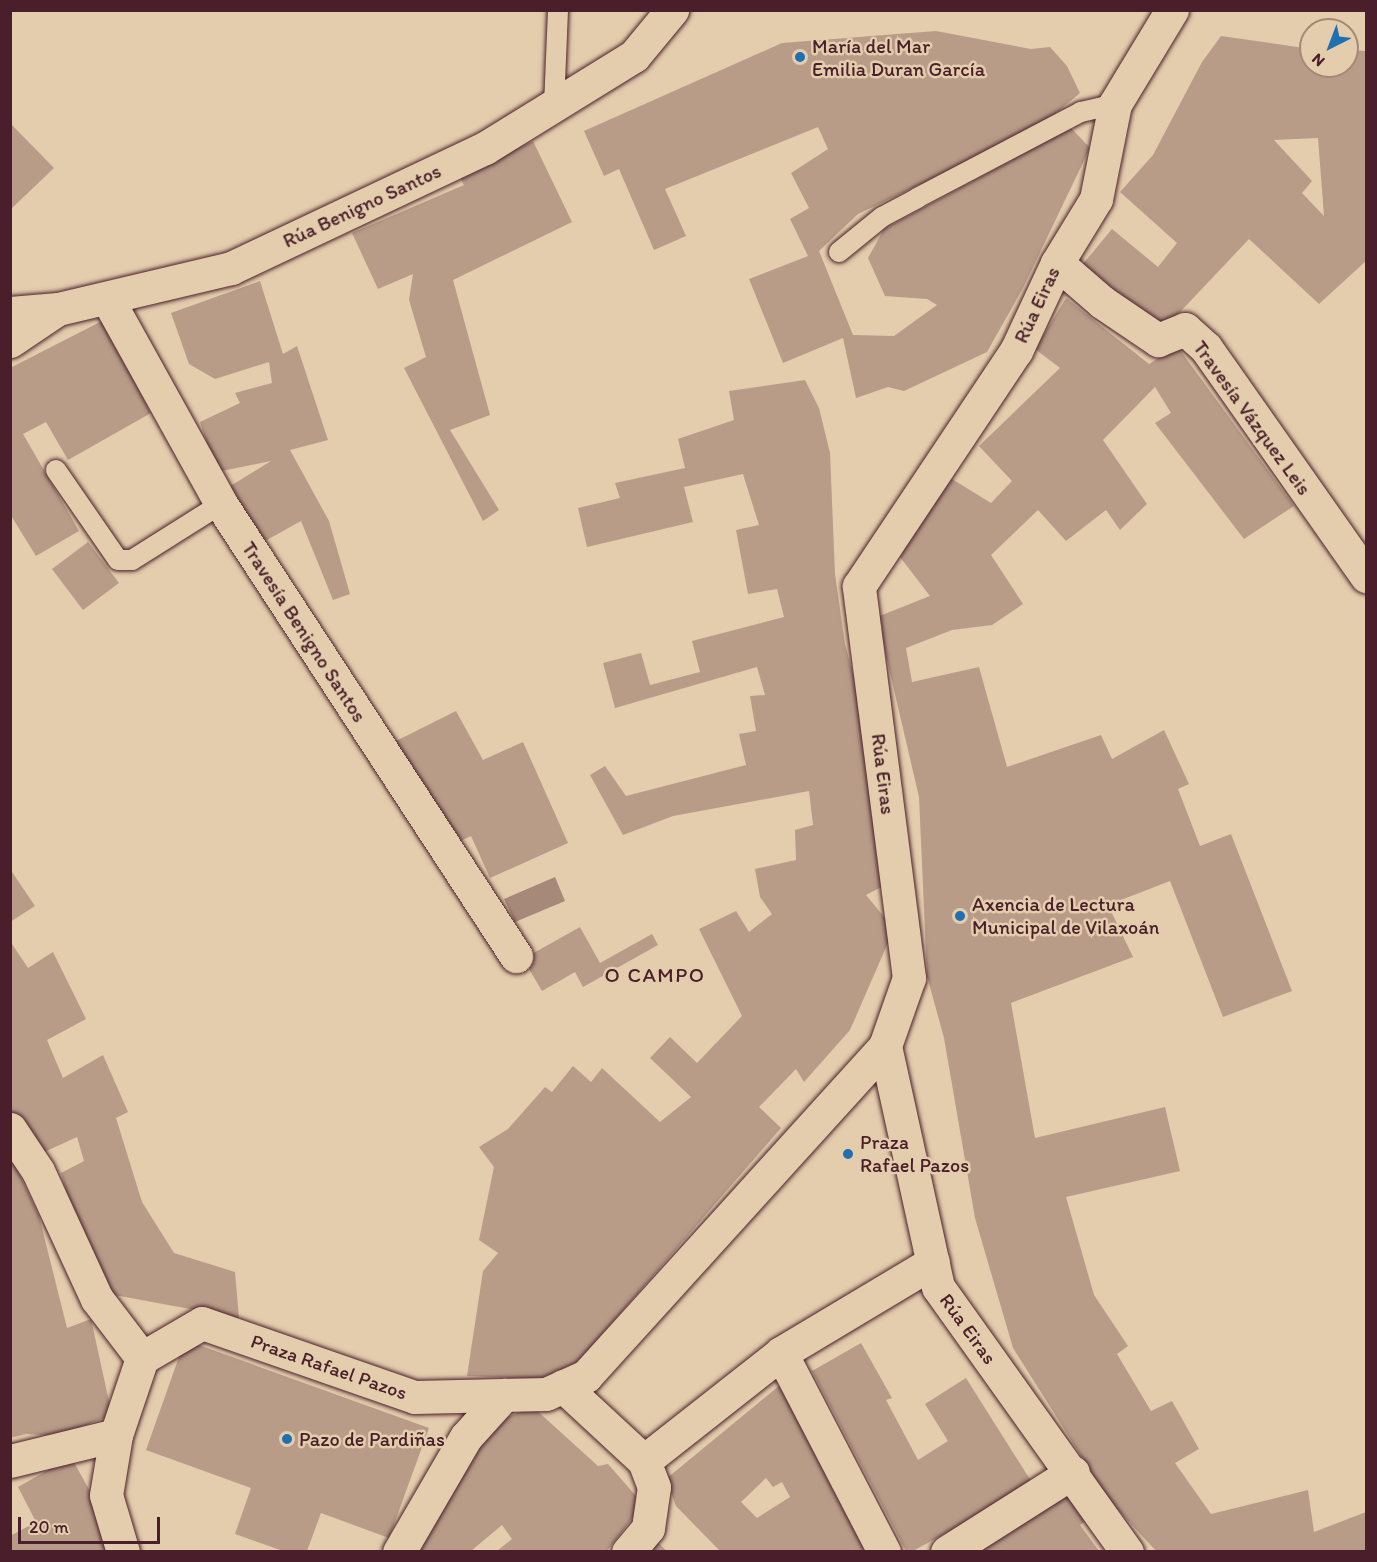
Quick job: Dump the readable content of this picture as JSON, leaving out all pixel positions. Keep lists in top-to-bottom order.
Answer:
{
  "streets": {
    "street": [
      "Rúa Benigno Santos",
      "Rúa Eiras",
      "Travesía Vázquez Leis",
      "Travesía Benigno Santos",
      "Praza Rafael Pazos"
    ]
  },
  "crossings": [
    ["Rúa Benigno Santos", "Travesía Benigno Santos"],
    ["Rúa Eiras", "Travesía Vázquez Leis"],
    ["Rúa Eiras", "Praza Rafael Pazos"]
  ],
  "districts": ["O CAMPO"],
  "places": [
    "María del Mar Emilia Duran García",
    "Axencia de Lectura Municipal de Vilaxoán",
    "Praza Rafael Pazos",
    "Pazo de Pardiñas"
  ],
  "scale_bar": "20 m",
  "north": "bottom left"
}
